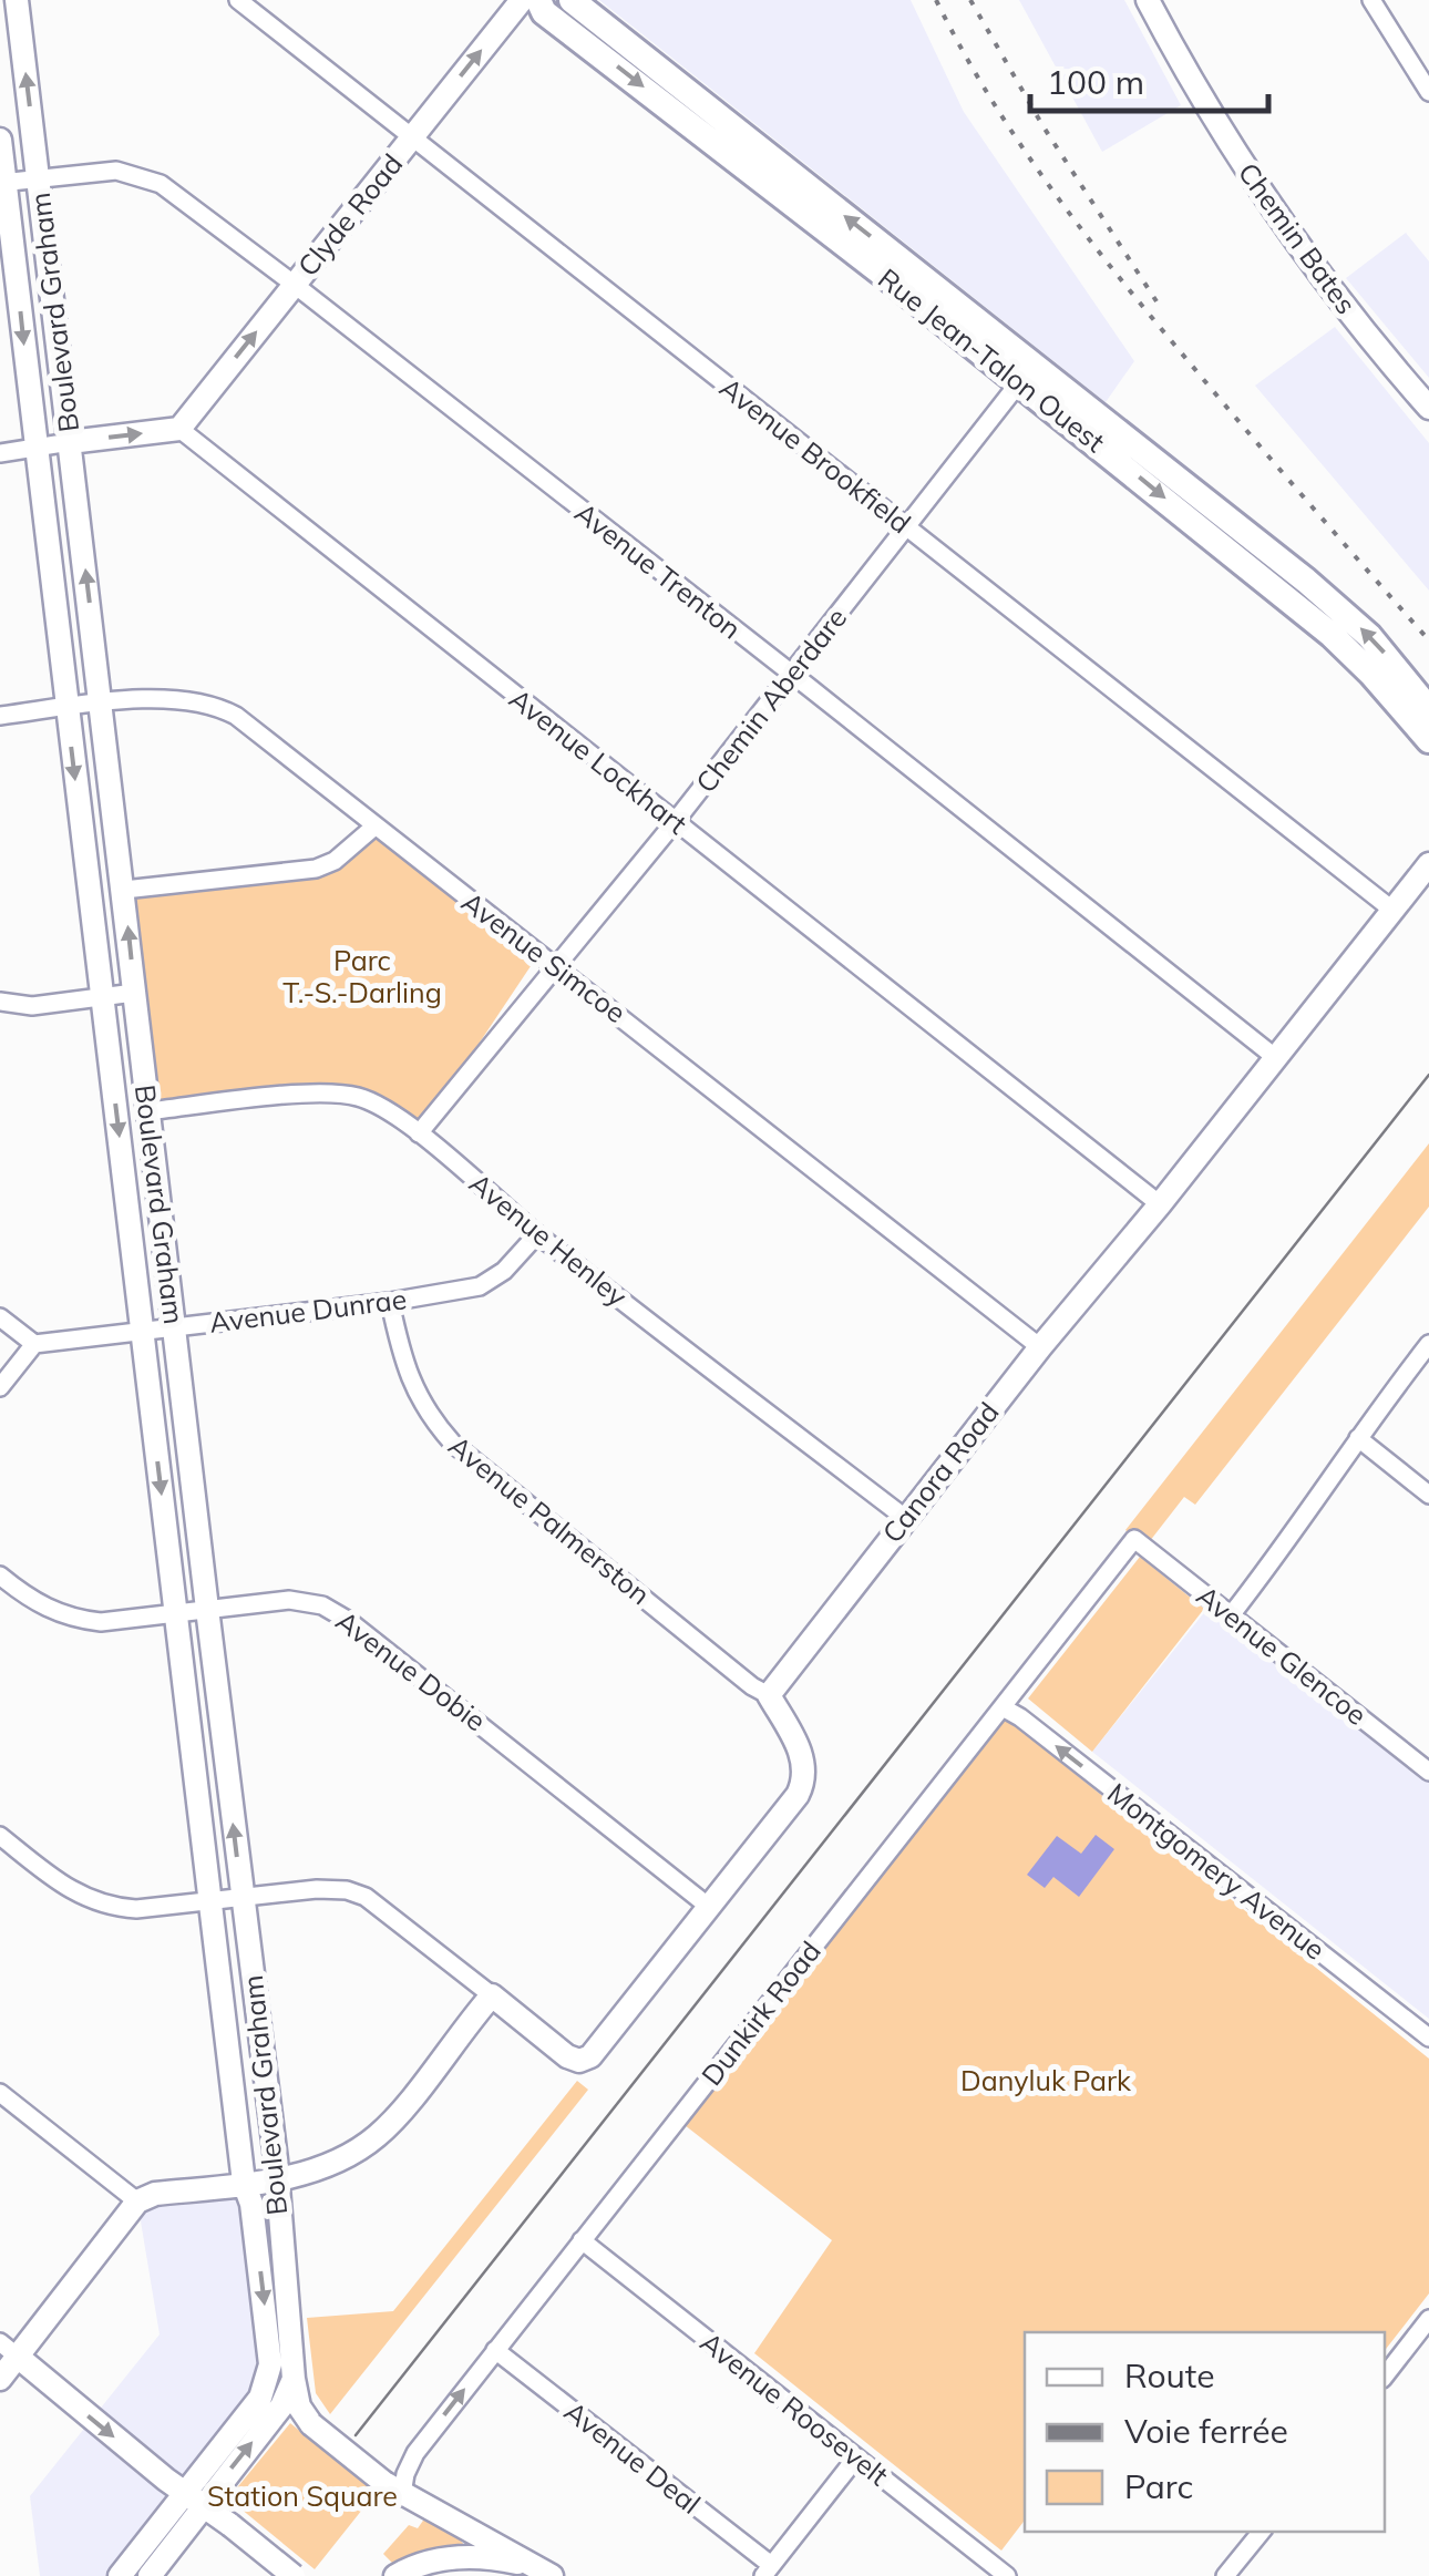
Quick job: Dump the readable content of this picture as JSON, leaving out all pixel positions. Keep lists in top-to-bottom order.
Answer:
{
  "streets": {
    "main road": ["Rue Jean-Talon Ouest"],
    "street": [
      "Clyde Road",
      "Chemin Bates",
      "Boulevard Graham",
      "Avenue Brookfield",
      "Avenue Trenton",
      "Chemin Aberdare",
      "Avenue Lockhart",
      "Avenue Simcoe",
      "Avenue Henley",
      "Avenue Dunrae",
      "Canora Road",
      "Avenue Palmerston",
      "Avenue Glencoe",
      "Avenue Dobie",
      "Montgomery Avenue",
      "Dunkirk Road",
      "Avenue Roosevelt",
      "Avenue Deal"
    ]
  },
  "crossings": [
    ["Clyde Road", "Avenue Brookfield"],
    ["Clyde Road", "Avenue Trenton"],
    ["Clyde Road", "Avenue Lockhart"],
    ["Boulevard Graham", "Avenue Trenton"],
    ["Boulevard Graham", "Avenue Simcoe"],
    ["Boulevard Graham", "Avenue Henley"],
    ["Boulevard Graham", "Avenue Dunrae"],
    ["Boulevard Graham", "Avenue Dobie"],
    ["Rue Jean-Talon Ouest", "Chemin Aberdare"],
    ["Avenue Brookfield", "Chemin Aberdare"],
    ["Avenue Brookfield", "Canora Road"],
    ["Avenue Trenton", "Chemin Aberdare"],
    ["Avenue Trenton", "Canora Road"],
    ["Chemin Aberdare", "Avenue Lockhart"],
    ["Chemin Aberdare", "Avenue Simcoe"],
    ["Chemin Aberdare", "Avenue Henley"],
    ["Avenue Lockhart", "Canora Road"],
    ["Avenue Simcoe", "Canora Road"],
    ["Avenue Henley", "Avenue Dunrae"],
    ["Avenue Henley", "Canora Road"],
    ["Avenue Dunrae", "Avenue Palmerston"],
    ["Canora Road", "Avenue Palmerston"],
    ["Avenue Glencoe", "Dunkirk Road"],
    ["Montgomery Avenue", "Dunkirk Road"],
    ["Dunkirk Road", "Avenue Roosevelt"],
    ["Dunkirk Road", "Avenue Deal"]
  ],
  "one_way": ["Clyde Road", "Montgomery Avenue"],
  "parks": ["Parc T.-S.-Darling", "Danyluk Park", "Station Square"],
  "legend": ["Route", "Voie ferrée", "Parc"],
  "scale_bar": "100 m"
}
